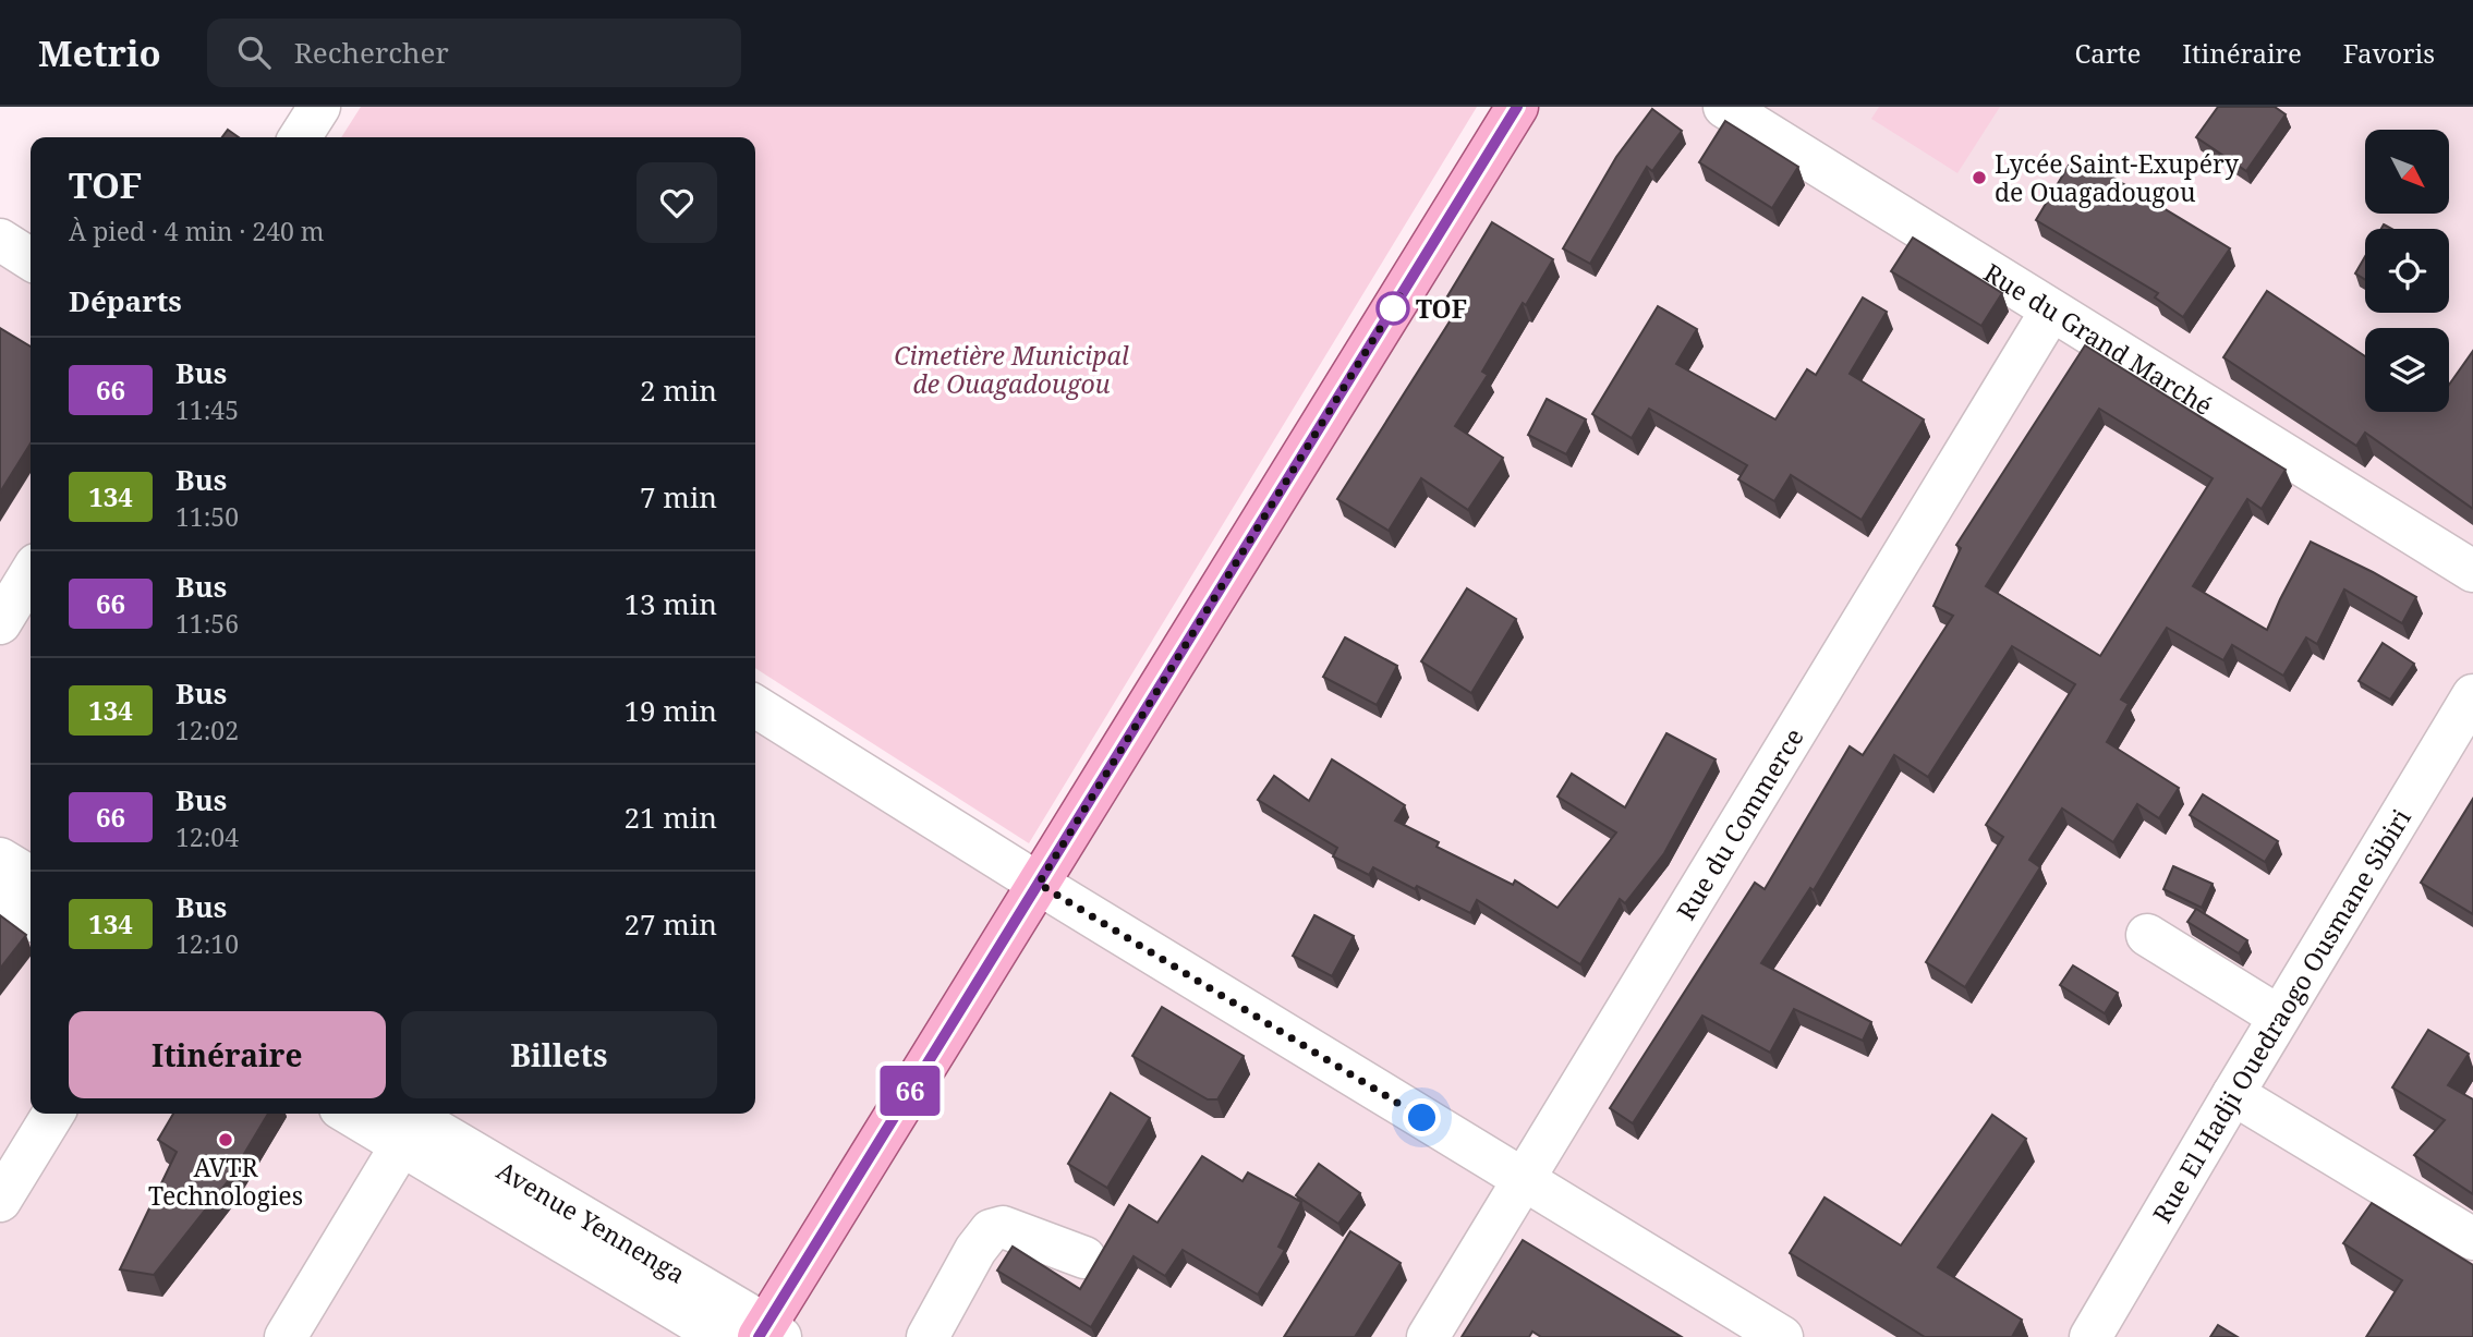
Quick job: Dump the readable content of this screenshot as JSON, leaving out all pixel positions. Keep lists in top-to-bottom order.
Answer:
{
  "streets": {
    "street": [
      "Rue du Grand Marché",
      "Rue du Commerce",
      "Rue El Hadji Ouedraogo Ousmane Sibiri",
      "Avenue Yennenga"
    ]
  },
  "crossings": [
    ["Rue du Grand Marché", "Rue du Commerce"]
  ],
  "parks": ["Cimetière Municipal de Ouagadougou"],
  "places": ["Lycée Saint-Exupéry de Ouagadougou", "TOF", "AVTR Technologies"],
  "lines": ["bus line 66"],
  "north": "bottom right",
  "page": {
    "header": "Metrio",
    "search": "Rechercher",
    "nav": ["Carte", "Itinéraire", "Favoris"],
    "on_map": "66",
    "heading": [
      ["TOF", "À pied · 4 min · 240 m"],
      "Départs"
    ],
    "list": [
      {
        "mark": "66",
        "name": "Bus",
        "note": "11:45",
        "value": "2 min"
      },
      {
        "mark": "134",
        "name": "Bus",
        "note": "11:50",
        "value": "7 min"
      },
      {
        "mark": "66",
        "name": "Bus",
        "note": "11:56",
        "value": "13 min"
      },
      {
        "mark": "134",
        "name": "Bus",
        "note": "12:02",
        "value": "19 min"
      },
      {
        "mark": "66",
        "name": "Bus",
        "note": "12:04",
        "value": "21 min"
      },
      {
        "mark": "134",
        "name": "Bus",
        "note": "12:10",
        "value": "27 min"
      }
    ],
    "buttons": ["Itinéraire", "Billets"]
  }
}
